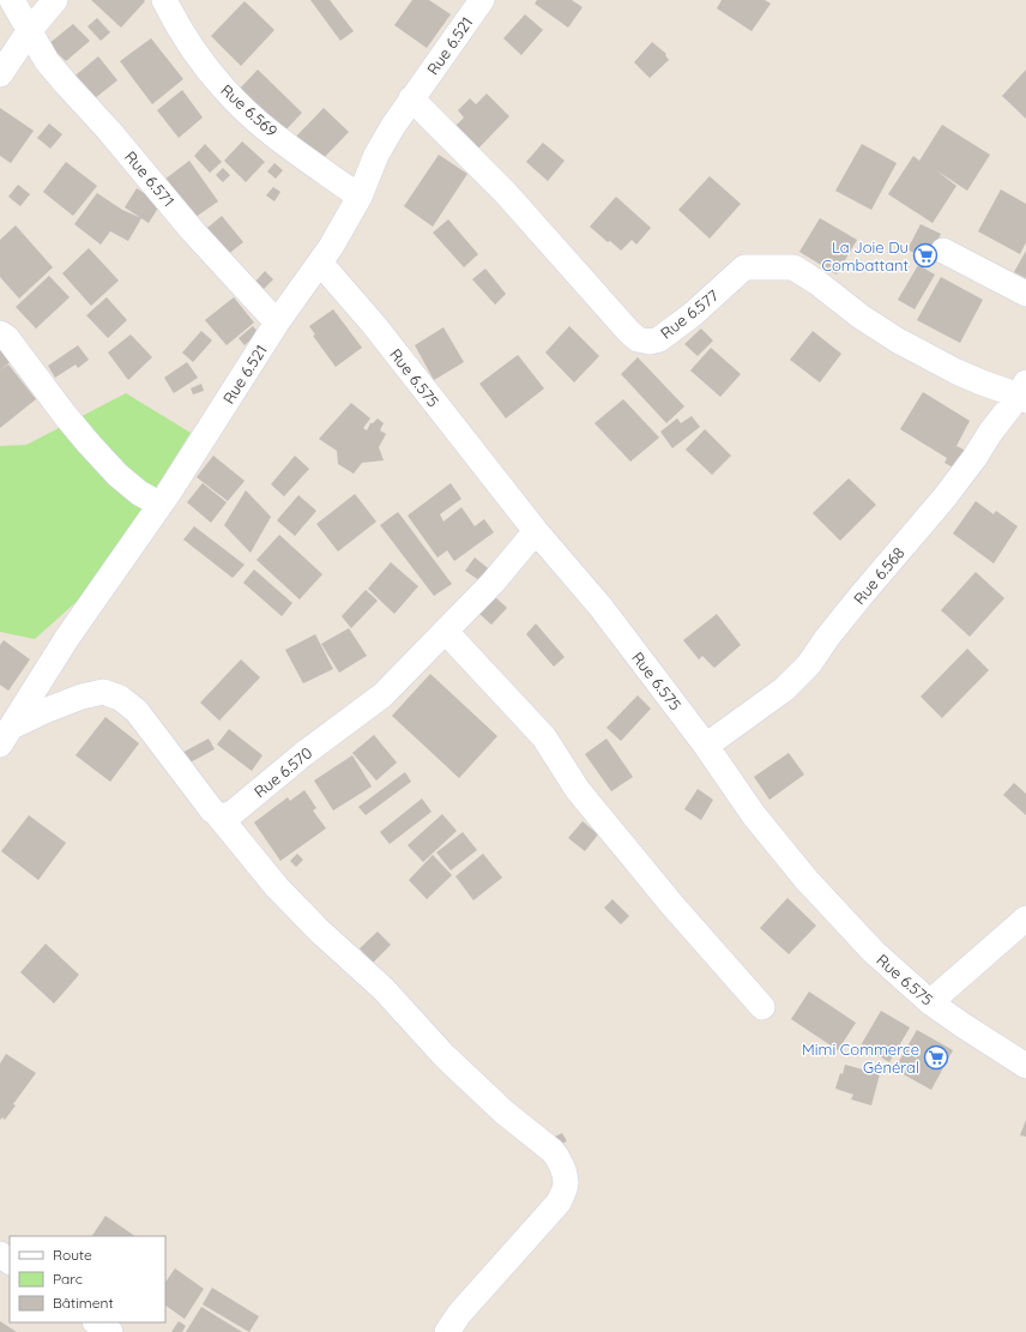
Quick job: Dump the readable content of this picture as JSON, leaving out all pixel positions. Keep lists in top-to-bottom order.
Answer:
{
  "streets": {
    "street": [
      "Rue 6.521",
      "Rue 6.569",
      "Rue 6.571",
      "Rue 6.577",
      "Rue 6.575",
      "Rue 6.568",
      "Rue 6.570"
    ]
  },
  "crossings": [
    ["Rue 6.521", "Rue 6.569"],
    ["Rue 6.521", "Rue 6.571"],
    ["Rue 6.521", "Rue 6.577"],
    ["Rue 6.521", "Rue 6.575"],
    ["Rue 6.577", "Rue 6.568"],
    ["Rue 6.575", "Rue 6.568"],
    ["Rue 6.575", "Rue 6.570"]
  ],
  "places": {
    "supermarket": ["La Joie Du Combattant", "Mimi Commerce Général"]
  },
  "legend": ["Route", "Parc", "Bâtiment"]
}
